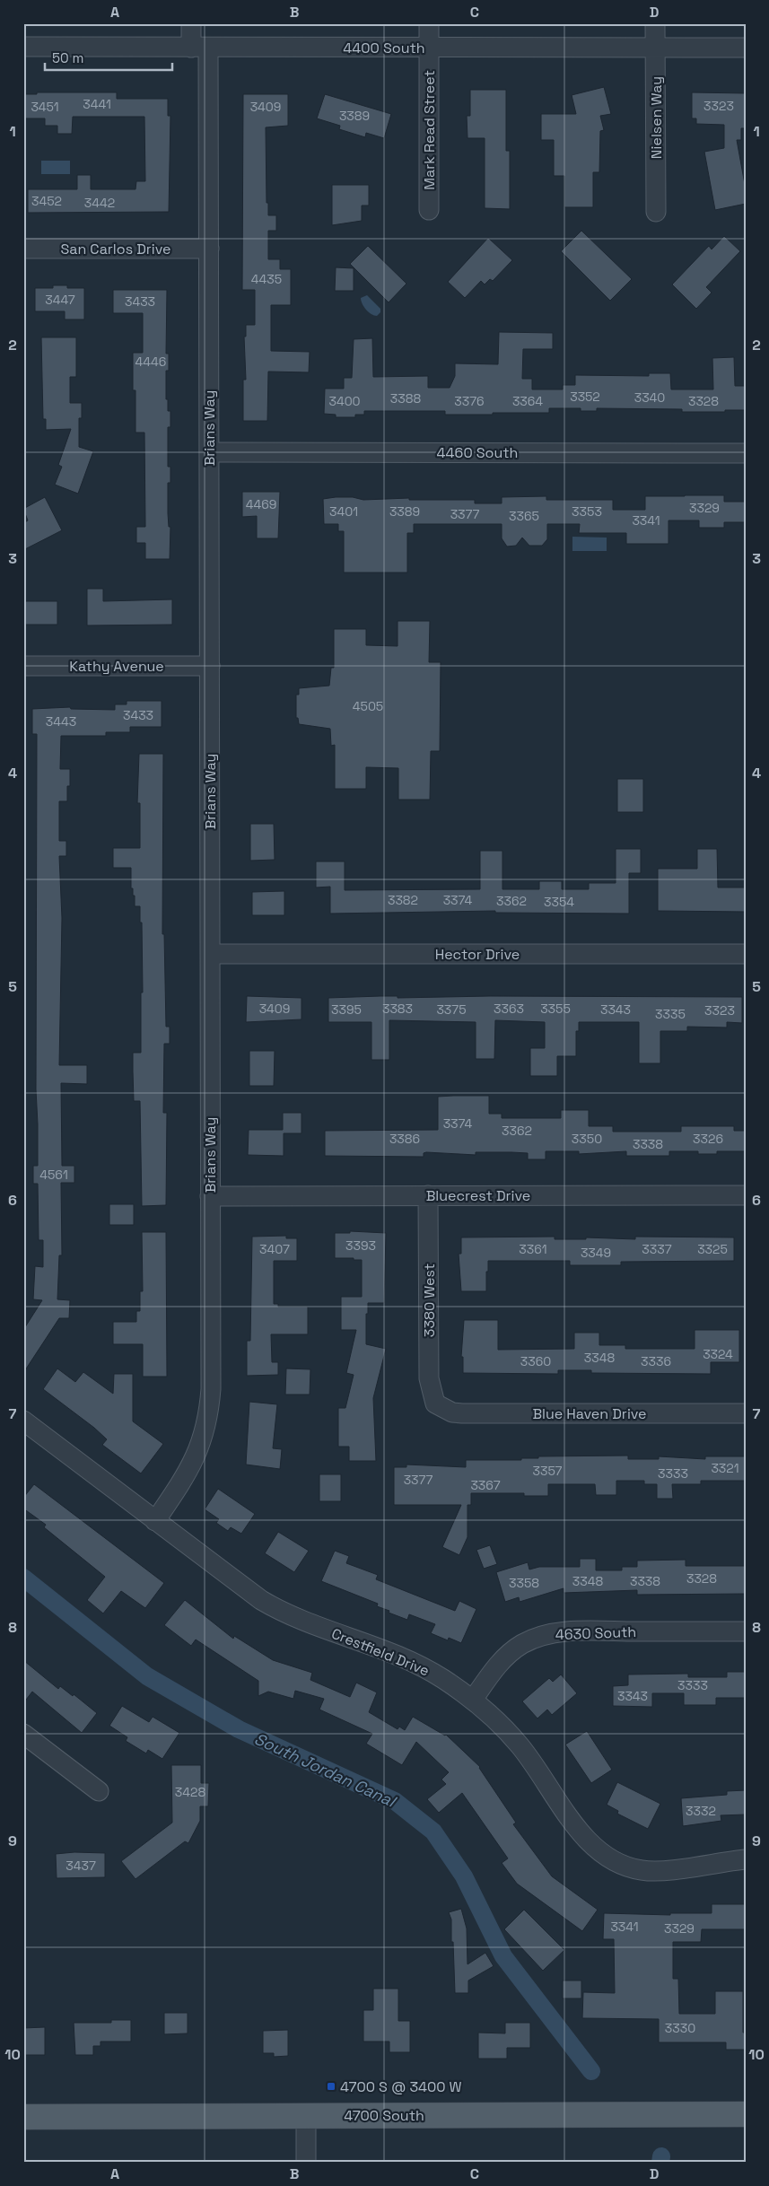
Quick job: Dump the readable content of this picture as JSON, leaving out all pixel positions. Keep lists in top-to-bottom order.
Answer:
{
  "streets": {
    "main road": ["4700 South"],
    "street": [
      "4400 South",
      "Nielsen Way",
      "Mark Read Street",
      "San Carlos Drive",
      "Brians Way",
      "4460 South",
      "Kathy Avenue",
      "Hector Drive",
      "Bluecrest Drive",
      "3380 West",
      "Blue Haven Drive",
      "4630 South",
      "Crestfield Drive"
    ]
  },
  "crossings": [
    ["4400 South", "Nielsen Way"],
    ["4400 South", "Mark Read Street"],
    ["4400 South", "Brians Way"],
    ["San Carlos Drive", "Brians Way"],
    ["Brians Way", "4460 South"],
    ["Brians Way", "Kathy Avenue"],
    ["Brians Way", "Hector Drive"],
    ["Brians Way", "Bluecrest Drive"],
    ["Brians Way", "Crestfield Drive"],
    ["Bluecrest Drive", "3380 West"],
    ["3380 West", "Blue Haven Drive"],
    ["4630 South", "Crestfield Drive"]
  ],
  "water": ["South Jordan Canal"],
  "places": {
    "transit": ["4700 S @ 3400 W"]
  },
  "house_numbers": [
    "3441",
    "3323",
    "3451",
    "3409",
    "3389",
    "3452",
    "3442",
    "4435",
    "3447",
    "3433",
    "4446",
    "3352",
    "3340",
    "3388",
    "3400",
    "3376",
    "3364",
    "3328",
    "4469",
    "3329",
    "3401",
    "3389",
    "3353",
    "3377",
    "3365",
    "3341",
    "4505",
    "3433",
    "3443",
    "3382",
    "3374",
    "3362",
    "3354",
    "3409",
    "3383",
    "3363",
    "3355",
    "3395",
    "3375",
    "3343",
    "3323",
    "3335",
    "3374",
    "3362",
    "3386",
    "3350",
    "3326",
    "3338",
    "4561",
    "3393",
    "3407",
    "3361",
    "3337",
    "3325",
    "3349",
    "3324",
    "3348",
    "3360",
    "3336",
    "3321",
    "3357",
    "3333",
    "3377",
    "3367",
    "3328",
    "3348",
    "3338",
    "3358",
    "3333",
    "3343",
    "3428",
    "3332",
    "3437",
    "3341",
    "3329",
    "3330"
  ],
  "scale_bar": "50 m",
  "grid": {
    "columns": [
      "A",
      "B",
      "C",
      "D"
    ],
    "rows": [
      "1",
      "2",
      "3",
      "4",
      "5",
      "6",
      "7",
      "8",
      "9",
      "10"
    ]
  }
}
